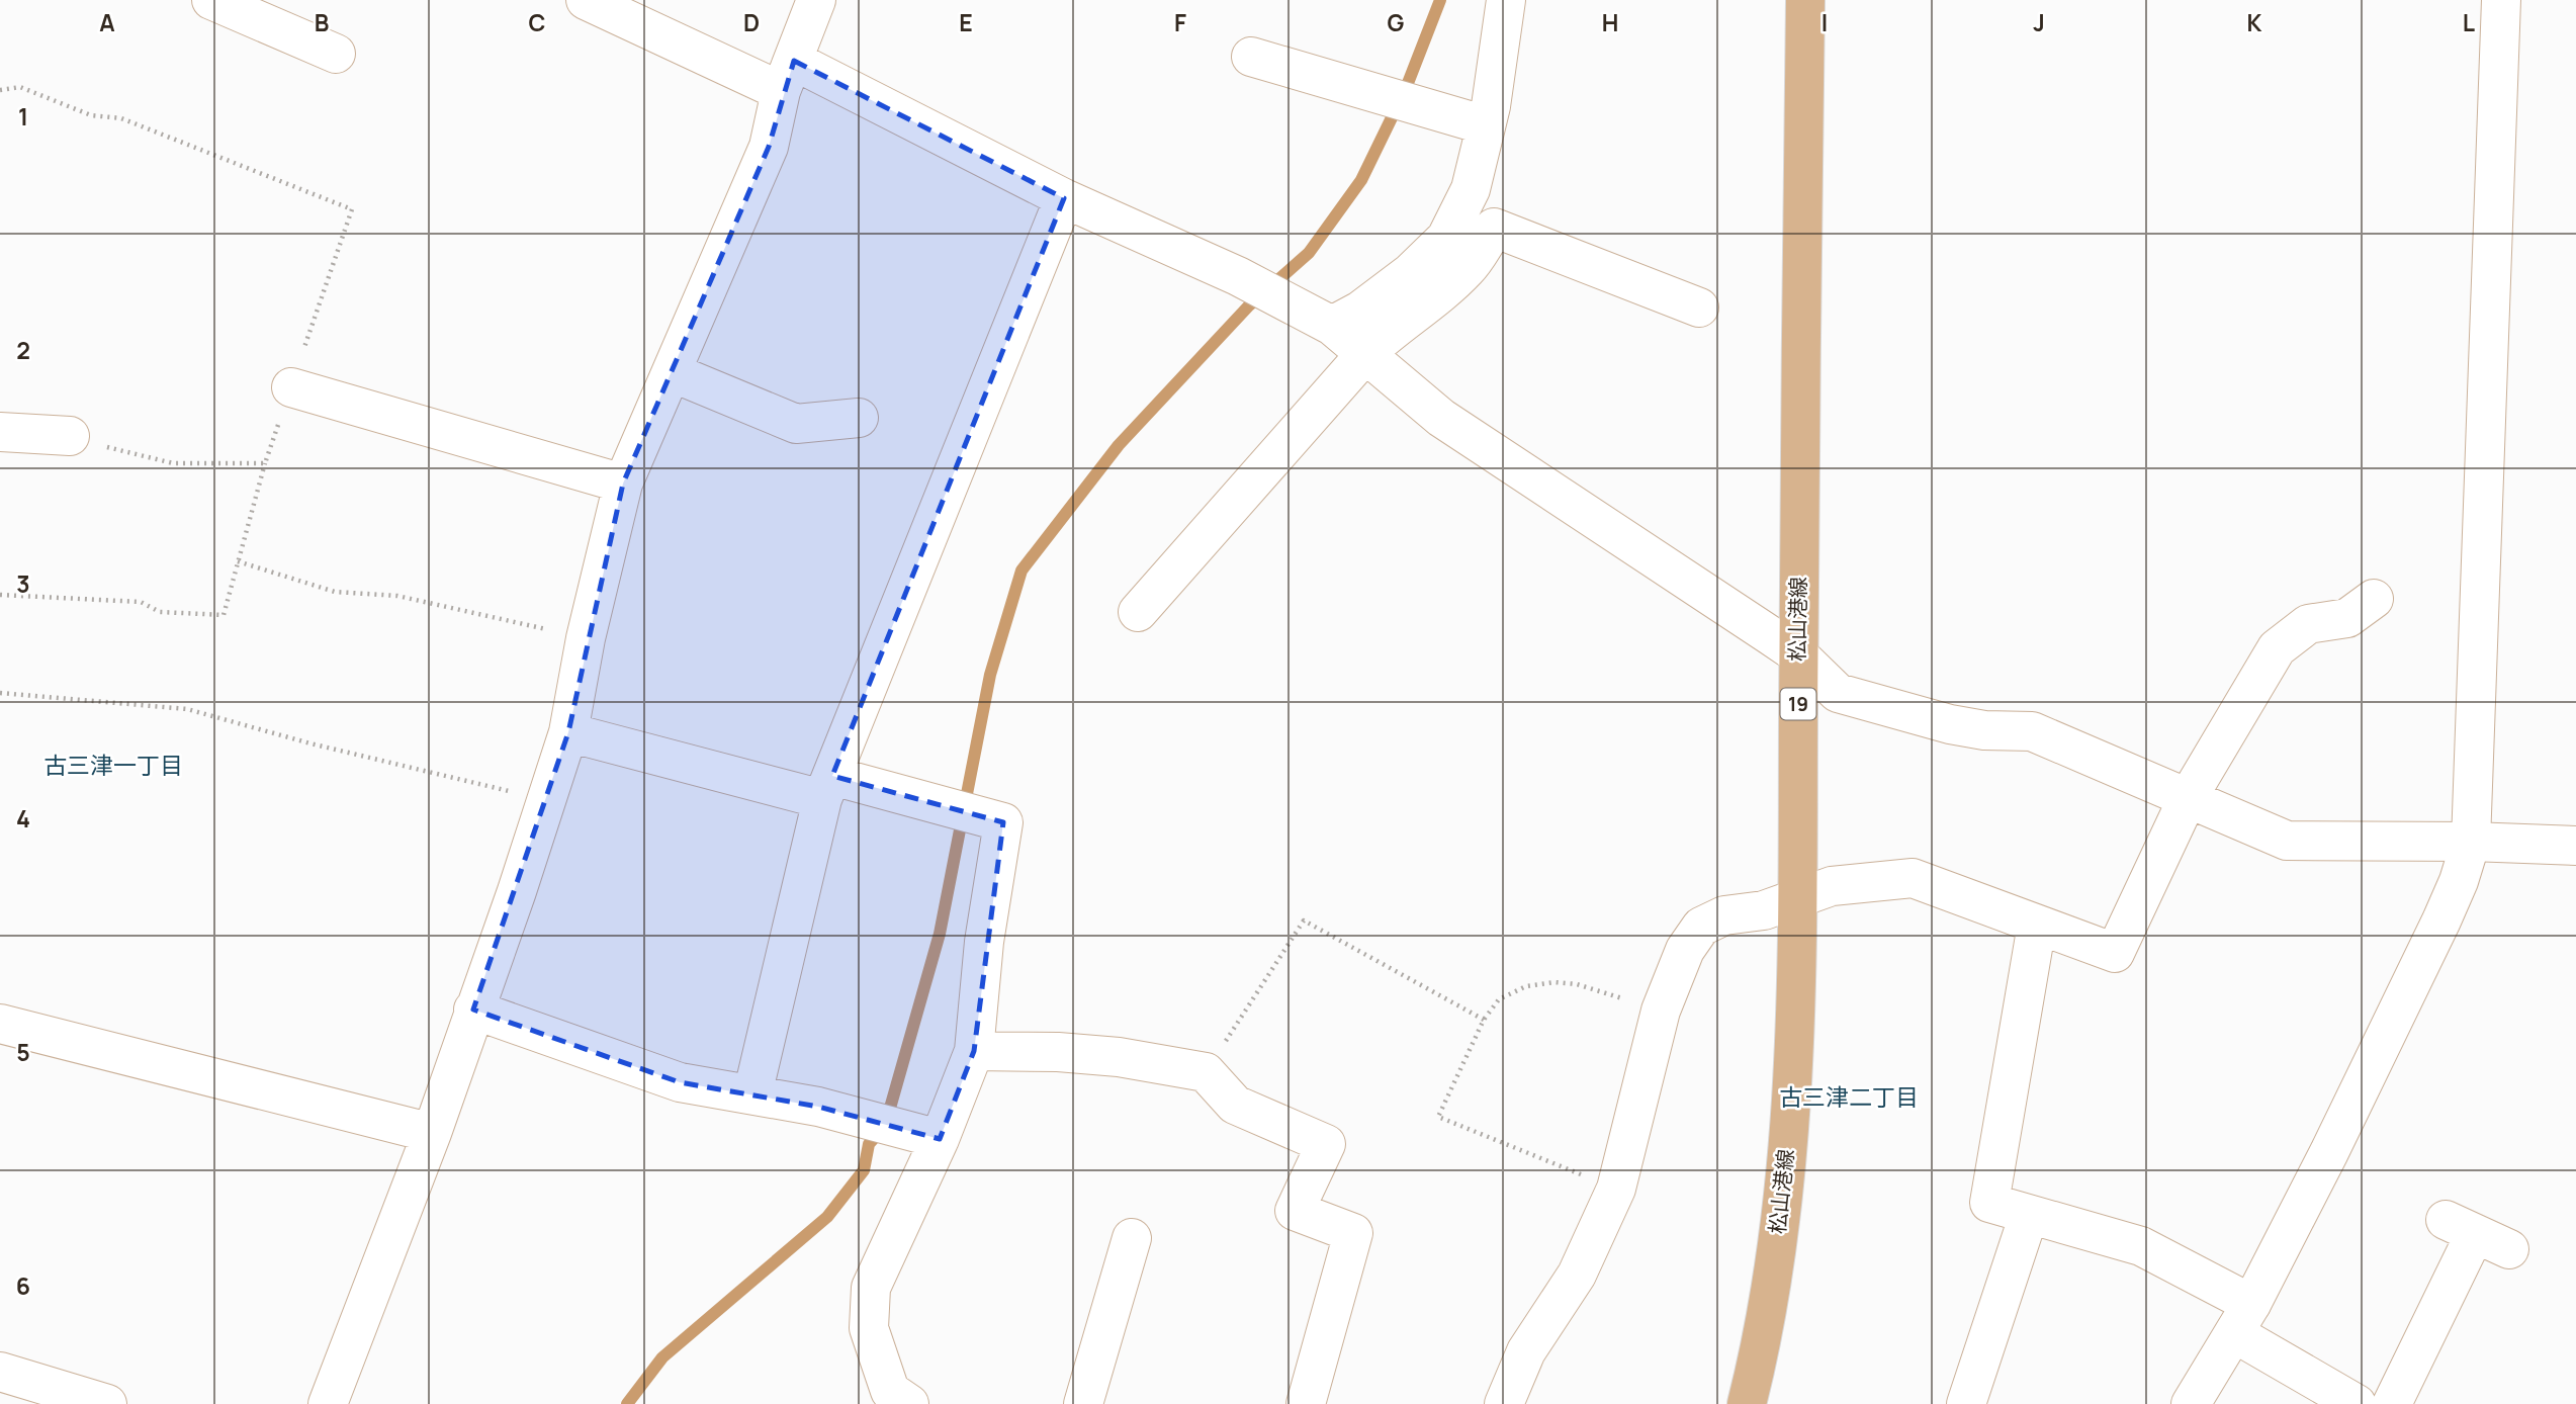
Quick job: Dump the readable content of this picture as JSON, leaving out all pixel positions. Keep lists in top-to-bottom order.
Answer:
{
  "streets": {
    "main road": ["松山港線", "19"]
  },
  "districts": ["古三津一丁目", "古三津二丁目"],
  "grid": {
    "columns": [
      "A",
      "B",
      "C",
      "D",
      "E",
      "F",
      "G",
      "H",
      "I",
      "J",
      "K",
      "L"
    ],
    "rows": [
      "1",
      "2",
      "3",
      "4",
      "5",
      "6"
    ]
  }
}
